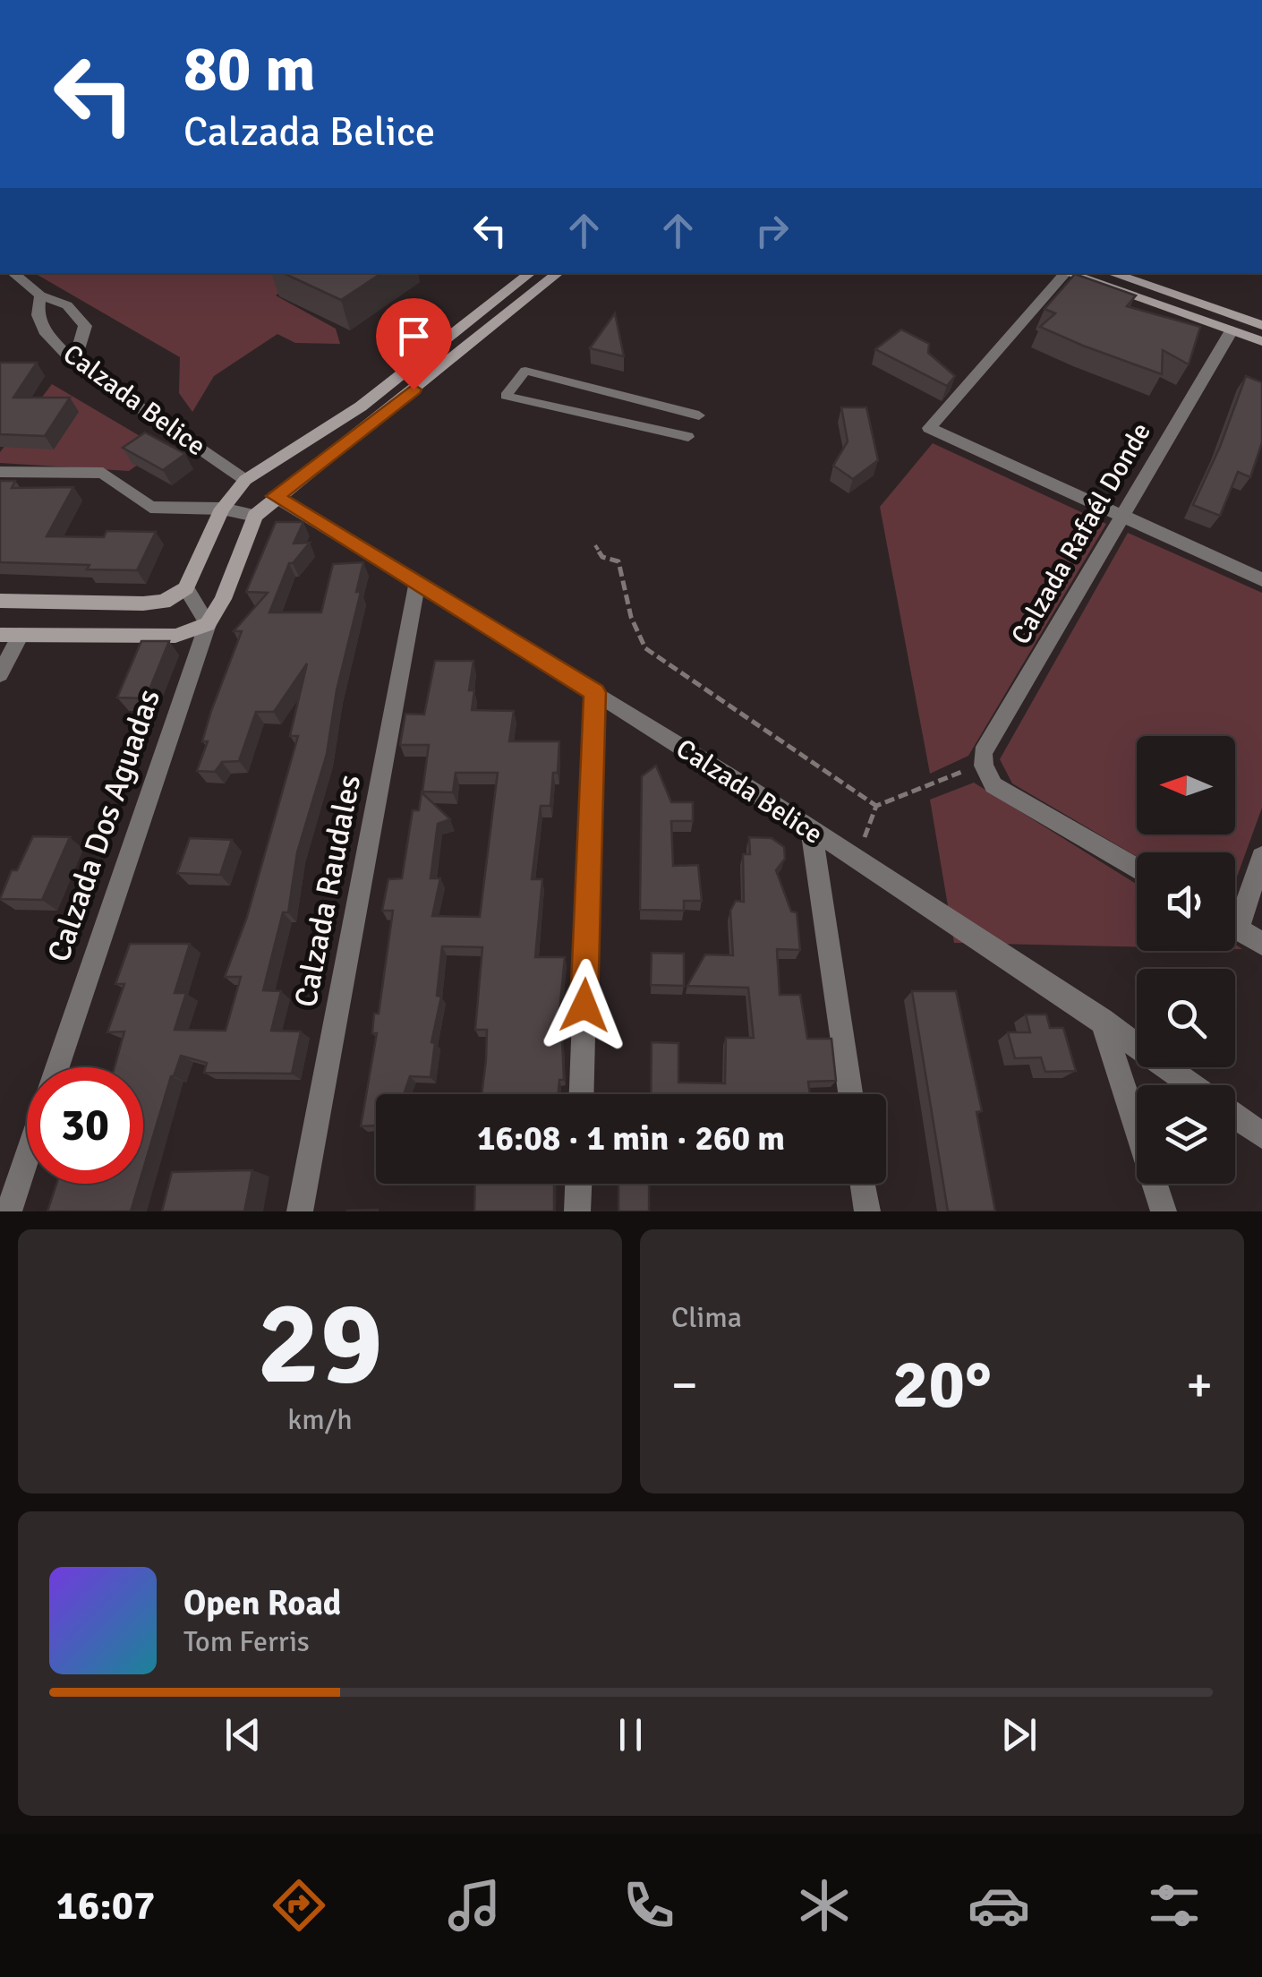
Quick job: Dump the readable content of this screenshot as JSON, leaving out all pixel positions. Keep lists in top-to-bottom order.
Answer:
{
  "streets": {
    "street": [
      "Calzada Belice",
      "Calzada Rafaél Donde",
      "Calzada Dos Aguadas",
      "Calzada Raudales"
    ]
  },
  "crossings": [
    ["Calzada Belice", "Calzada Raudales"]
  ],
  "north": "left",
  "page": {
    "turn": ["80 m", "Calzada Belice"],
    "limit": "30",
    "trip": "16:08 · 1 min · 260 m",
    "tile": [
      ["29", "km/h"],
      "Clima"
    ],
    "heat": ["−", "20°", "+"],
    "song": ["Open Road", "Tom Ferris"],
    "tabs": "16:07"
  }
}
